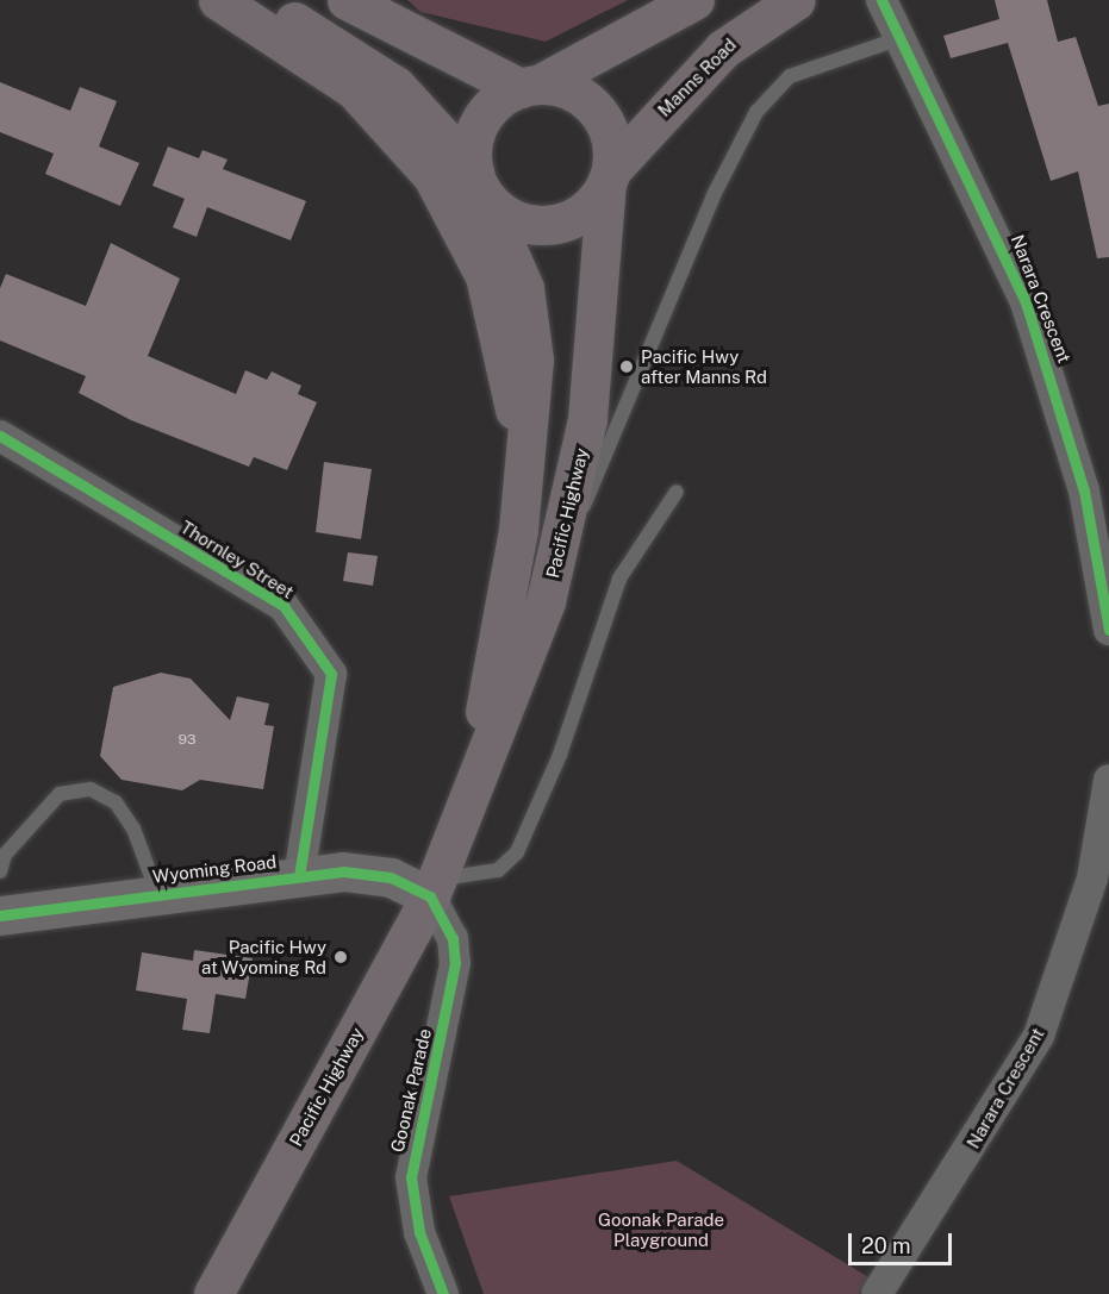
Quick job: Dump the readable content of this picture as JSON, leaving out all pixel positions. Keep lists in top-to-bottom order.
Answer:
{
  "streets": {
    "main road": ["Manns Road", "Pacific Highway"],
    "street": [
      "Narara Crescent",
      "Thornley Street",
      "Wyoming Road",
      "Goonak Parade"
    ]
  },
  "crossings": [
    ["Manns Road", "Pacific Highway"],
    ["Pacific Highway", "Wyoming Road"],
    ["Pacific Highway", "Goonak Parade"],
    ["Thornley Street", "Wyoming Road"],
    ["Wyoming Road", "Goonak Parade"]
  ],
  "parks": ["Goonak Parade Playground"],
  "places": ["Pacific Hwy after Manns Rd", "Pacific Hwy at Wyoming Rd"],
  "house_numbers": ["93"],
  "scale_bar": "20 m"
}
